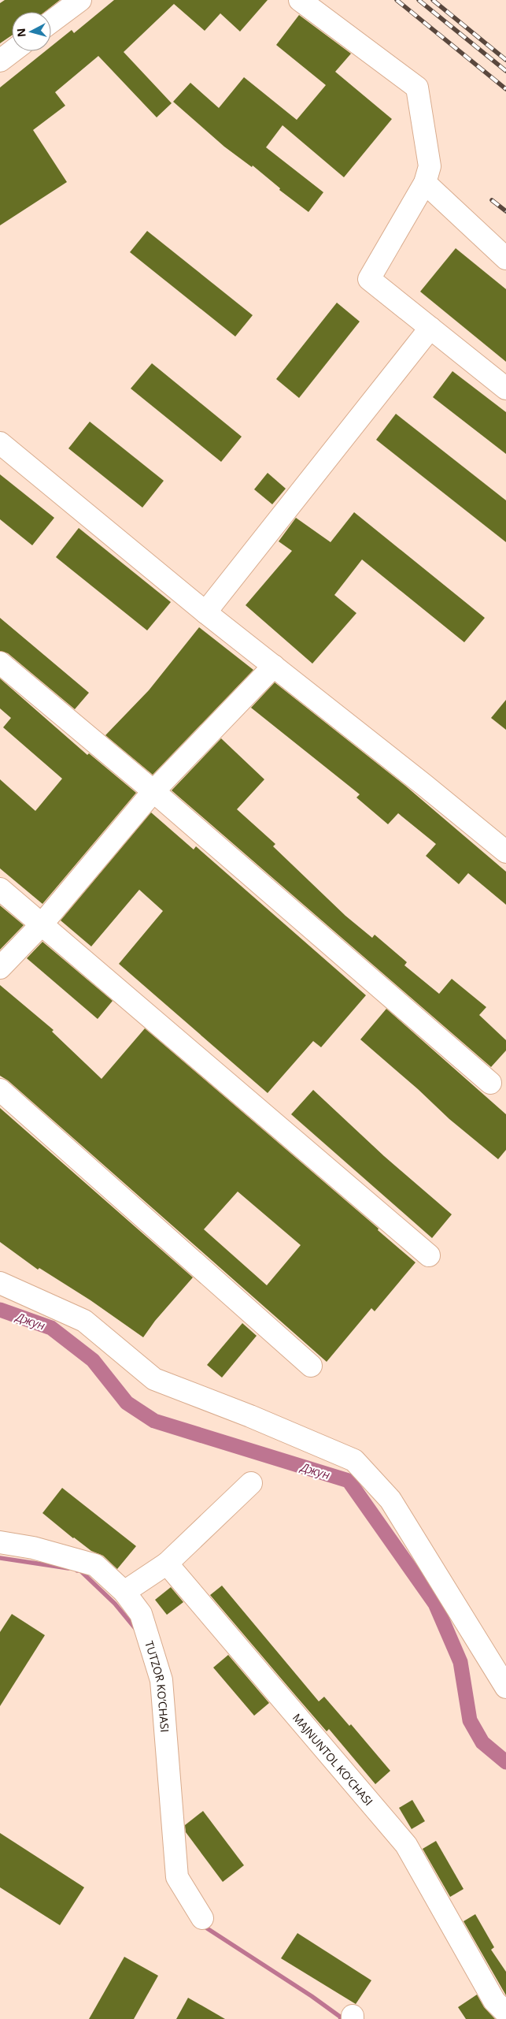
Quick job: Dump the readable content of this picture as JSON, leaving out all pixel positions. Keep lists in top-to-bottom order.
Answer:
{
  "streets": {
    "street": ["TUTZOR KO‘CHASI", "MAJNUNTOL KO‘CHASI"]
  },
  "water": ["Джун"],
  "north": "left"
}
